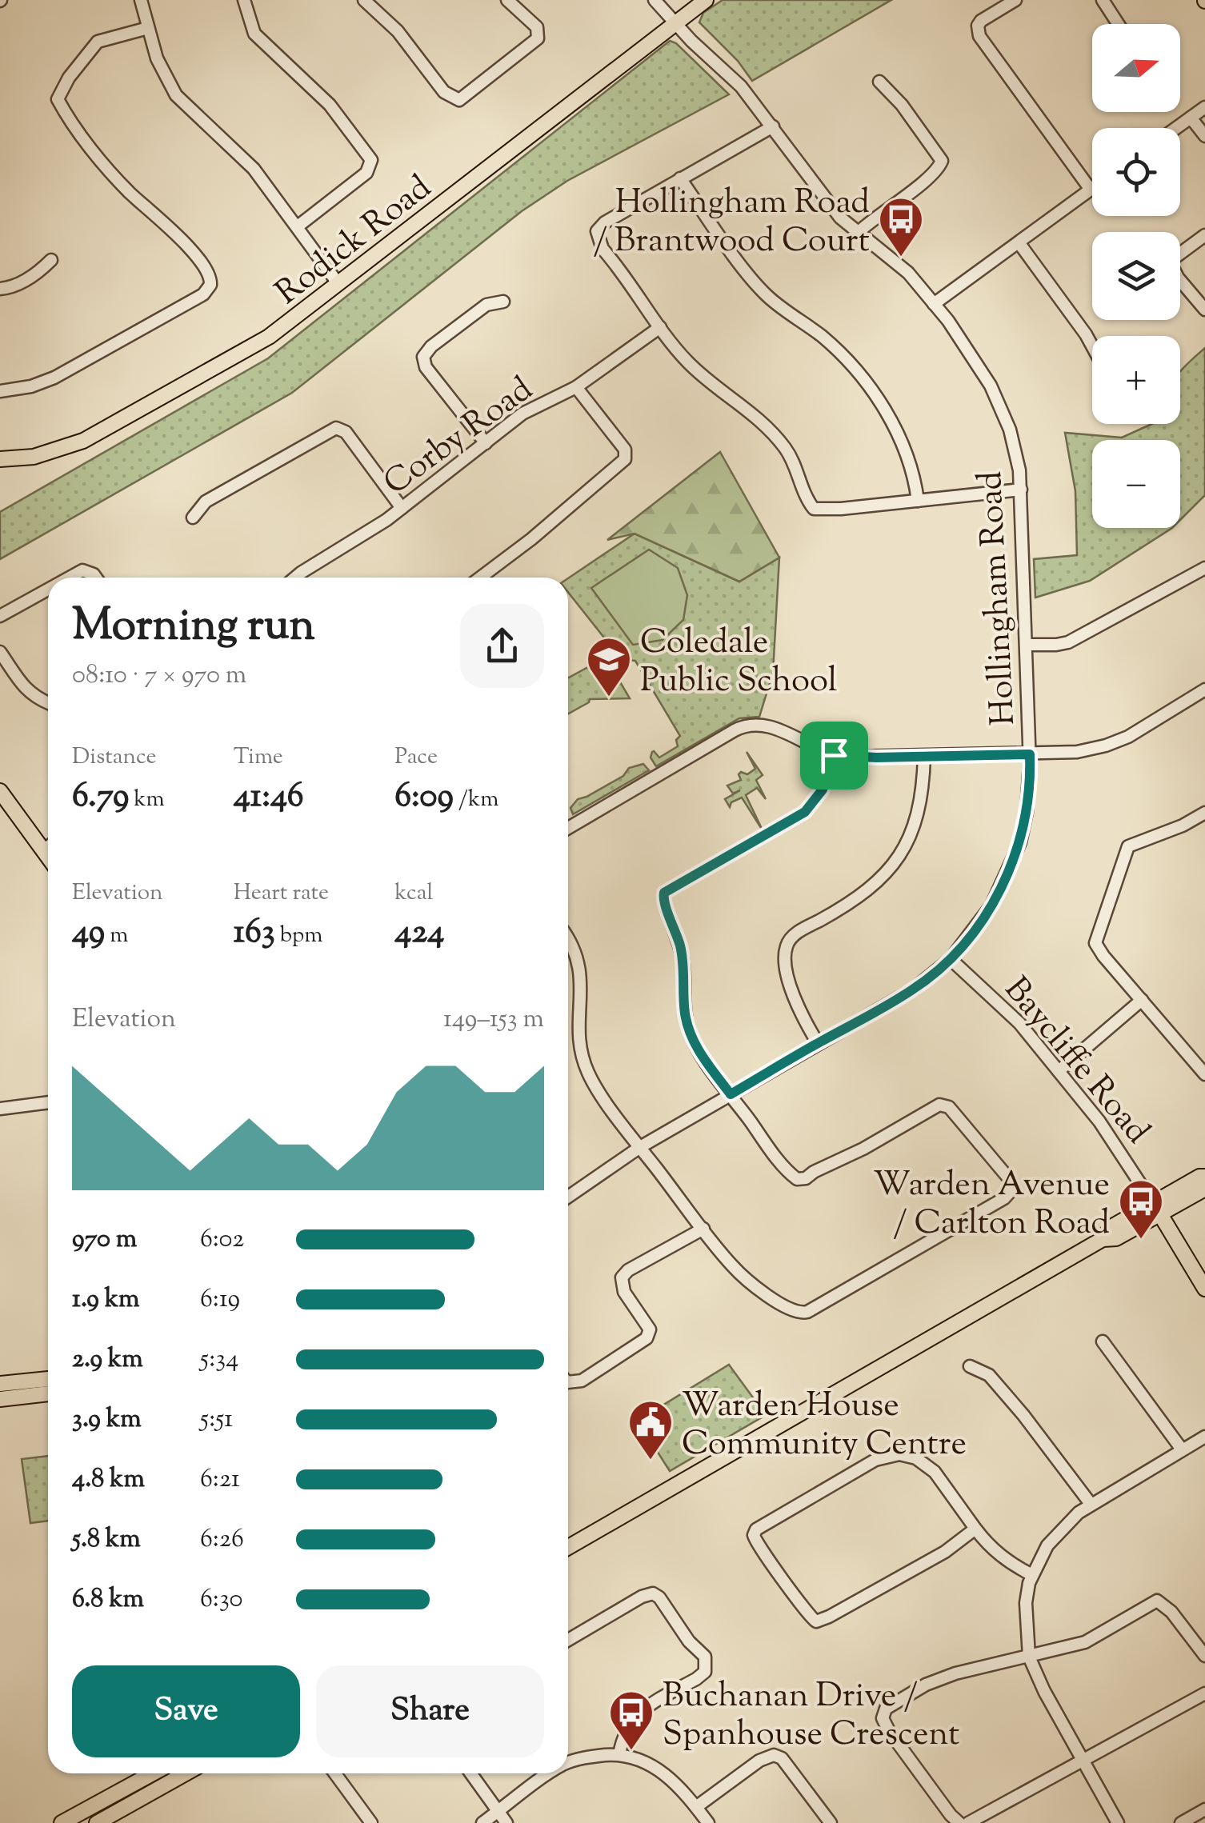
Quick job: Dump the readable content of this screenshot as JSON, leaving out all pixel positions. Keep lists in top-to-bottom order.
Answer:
{
  "streets": {
    "main road": ["Rodick Road"],
    "street": ["Corby Road", "Hollingham Road", "Baycliffe Road"]
  },
  "crossings": [
    ["Rodick Road", "Hollingham Road"],
    ["Hollingham Road", "Baycliffe Road"]
  ],
  "places": {
    "bus stop": ["Hollingham Road / Brantwood Court", "Warden Avenue / Carlton Road", "Buchanan Drive / Spanhouse Crescent"],
    "school or university": ["Coledale Public School"],
    "public building": ["Warden House Community Centre"]
  },
  "north": "right",
  "page": {
    "map_buttons": ["+", "−"],
    "heading": ["Morning run", "08:10 · 7 × 970 m"],
    "stats": [
      ["Distance", "6.79 km"],
      ["Time", "41:46"],
      ["Pace", "6:09 /km"],
      ["Elevation", "49 m"],
      ["Heart rate", "163 bpm"],
      ["kcal", "424"]
    ],
    "chart": ["Elevation", "149–153 m"],
    "list": [
      {
        "name": "970 m",
        "note": "6:02"
      },
      {
        "name": "1.9 km",
        "note": "6:19"
      },
      {
        "name": "2.9 km",
        "note": "5:34"
      },
      {
        "name": "3.9 km",
        "note": "5:51"
      },
      {
        "name": "4.8 km",
        "note": "6:21"
      },
      {
        "name": "5.8 km",
        "note": "6:26"
      },
      {
        "name": "6.8 km",
        "note": "6:30"
      }
    ],
    "buttons": ["Save", "Share"]
  }
}
